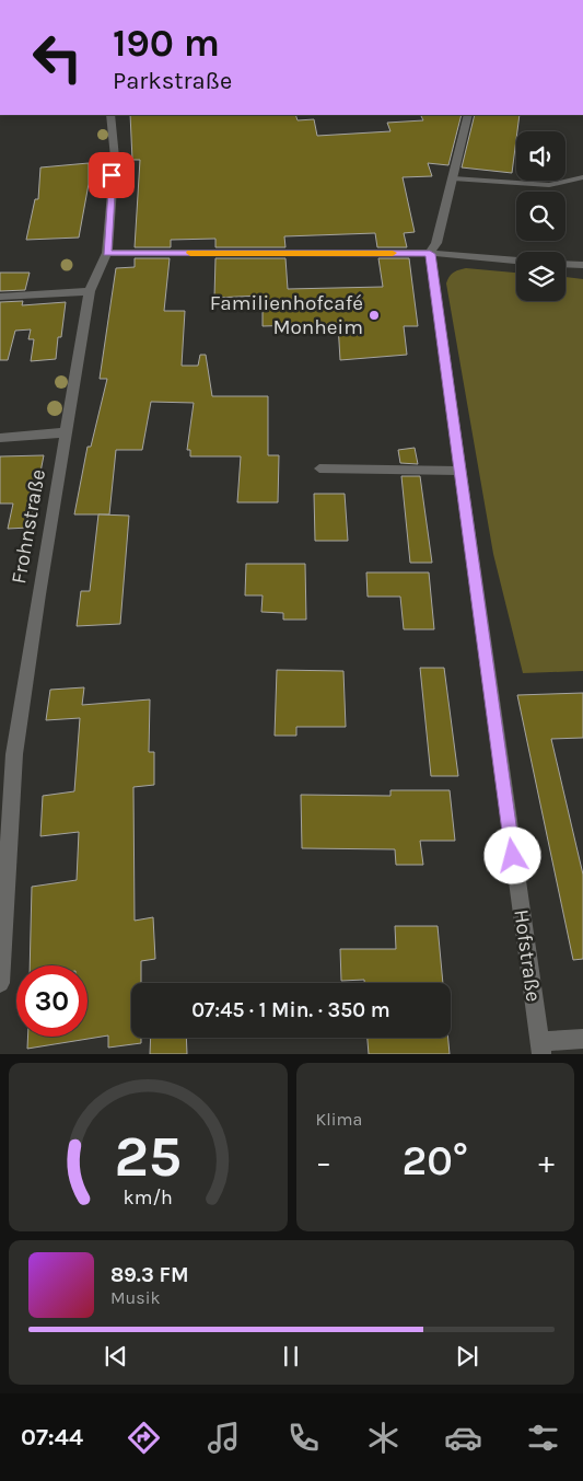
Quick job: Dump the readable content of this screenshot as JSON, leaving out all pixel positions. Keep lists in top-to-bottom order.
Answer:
{
  "streets": {
    "street": ["Frohnstraße", "Hofstraße"]
  },
  "places": ["Familienhofcafé Monheim"],
  "page": {
    "turn": ["190 m", "Parkstraße"],
    "limit": "30",
    "trip": "07:45 · 1 Min. · 350 m",
    "tile": "Klima",
    "heat": ["−", "20°", "+"],
    "song": ["89.3 FM", "Musik"],
    "tabs": "07:44",
    "gauge": ["25", "km/h"]
  }
}
